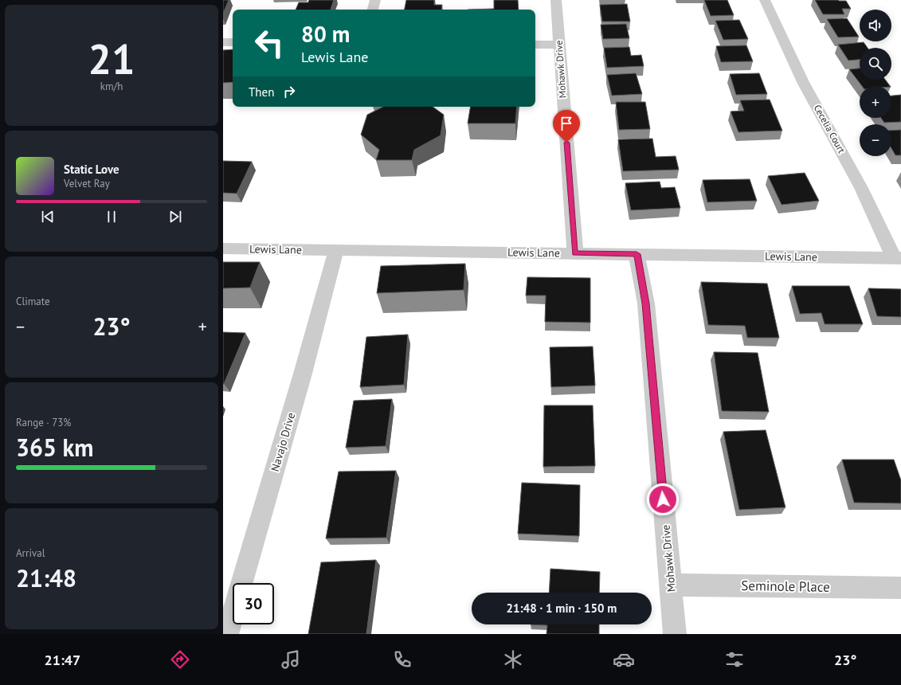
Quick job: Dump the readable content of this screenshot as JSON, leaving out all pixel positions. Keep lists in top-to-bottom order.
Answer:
{
  "streets": {
    "street": [
      "Mohawk Drive",
      "Cecelia Court",
      "Lewis Lane",
      "Navajo Drive",
      "Seminole Place"
    ]
  },
  "crossings": [
    ["Mohawk Drive", "Lewis Lane"],
    ["Mohawk Drive", "Seminole Place"],
    ["Cecelia Court", "Lewis Lane"],
    ["Lewis Lane", "Navajo Drive"]
  ],
  "page": {
    "tile": [
      ["21", "km/h"],
      "Climate",
      ["Range · 73%", "365 km"],
      ["Arrival", "21:48"]
    ],
    "map_buttons": ["+", "−"],
    "turn": ["80 m", "Lewis Lane"],
    "then": "Then",
    "song": ["Static Love", "Velvet Ray"],
    "heat": ["−", "23°", "+"],
    "limit": "30",
    "trip": "21:48 · 1 min · 150 m",
    "tabs": ["21:47", "23°"]
  }
}
